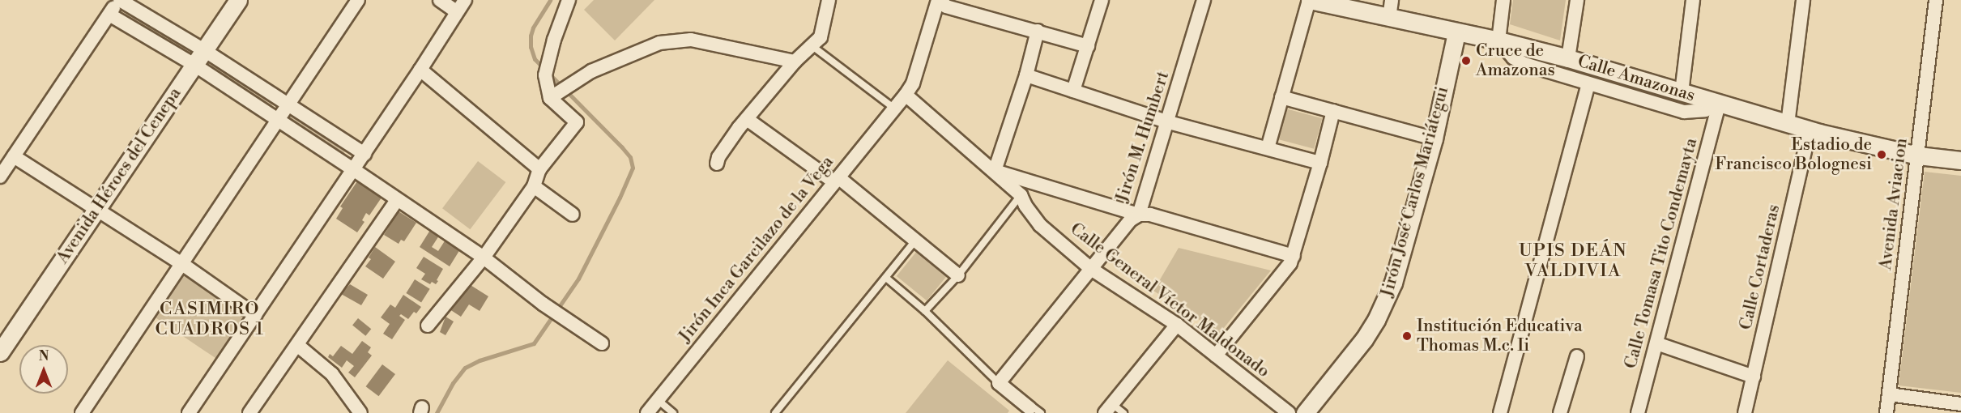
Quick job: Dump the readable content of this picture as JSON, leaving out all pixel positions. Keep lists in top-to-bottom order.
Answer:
{
  "streets": {
    "street": [
      "Calle Amazonas",
      "Jirón M. Humbert",
      "Avenida Héroes del Cenepa",
      "Jirón José Carlos Mariátegui",
      "Avenida Aviacion",
      "Jirón Inca Garcilazo de la Vega",
      "Calle Tomasa Tito Condemayta",
      "Calle Cortaderas",
      "Calle General Víctor Maldonado"
    ]
  },
  "crossings": [
    ["Calle Amazonas", "Jirón José Carlos Mariátegui"],
    ["Calle Amazonas", "Avenida Aviacion"],
    ["Calle Amazonas", "Calle Tomasa Tito Condemayta"],
    ["Calle Amazonas", "Calle Cortaderas"],
    ["Jirón M. Humbert", "Calle General Víctor Maldonado"],
    ["Jirón Inca Garcilazo de la Vega", "Calle General Víctor Maldonado"]
  ],
  "districts": ["UPIS DEÁN VALDIVIA", "CASIMIRO CUADROS 1"],
  "places": ["Cruce de Amazonas", "Estadio de Francisco Bolognesi", "Institución Educativa Thomas M.c. Ii"],
  "north": "top"
}
